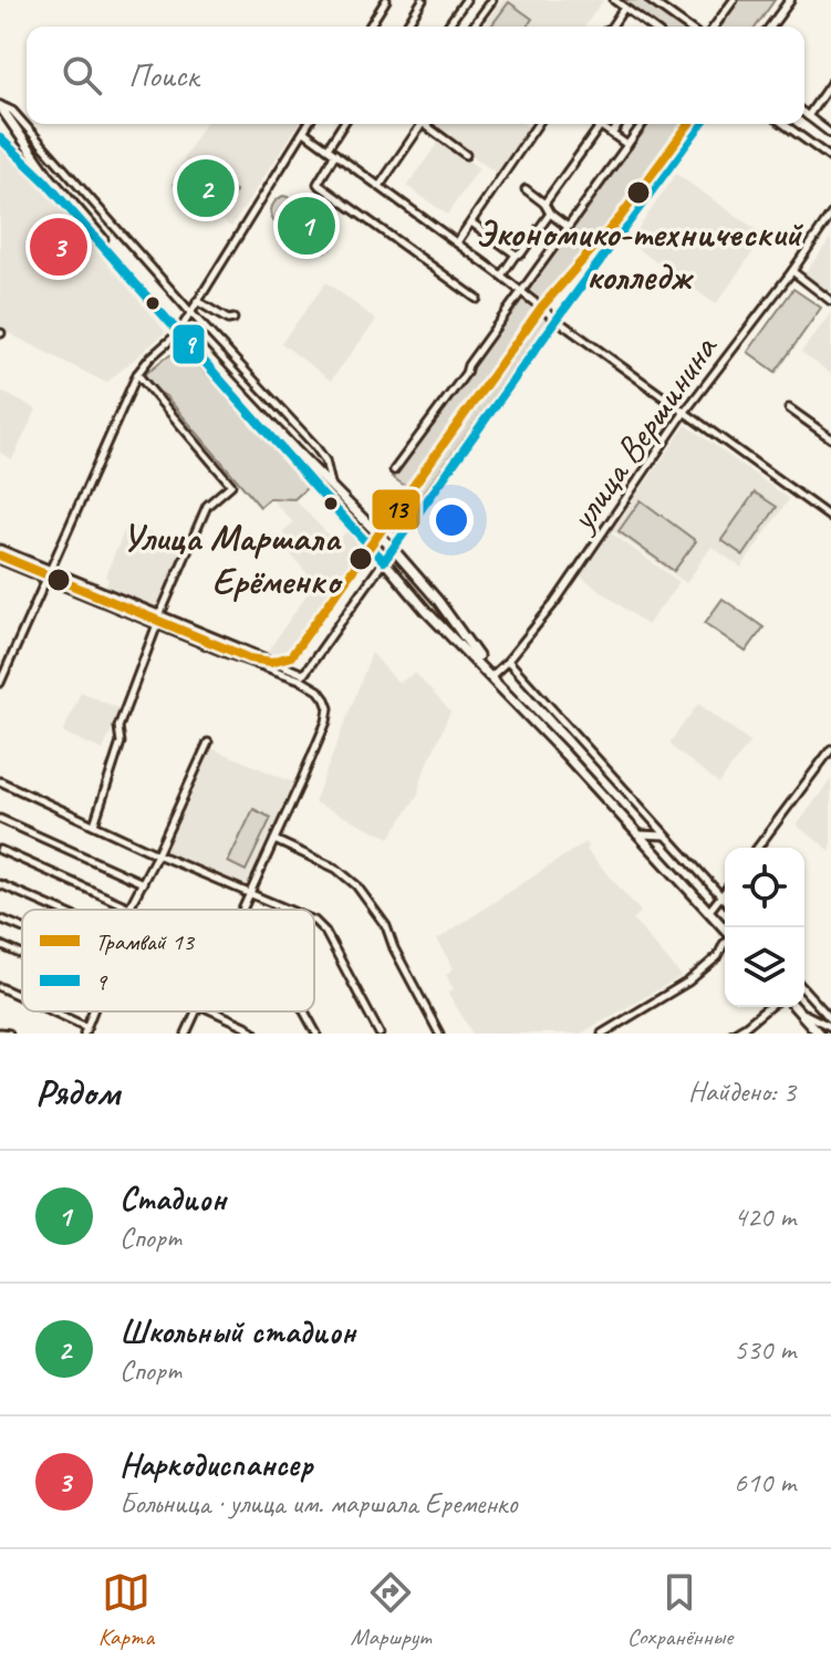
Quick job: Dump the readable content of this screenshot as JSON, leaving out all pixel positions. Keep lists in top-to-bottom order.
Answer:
{
  "streets": {
    "street": ["улица Вершинина"]
  },
  "places": ["Экономико-технический колледж", "Улица Маршала Ерёменко"],
  "lines": ["tram line 13", "transit line 9"],
  "legend": ["Трамвай 13", "9"],
  "page": {
    "search": "Поиск",
    "pins": ["2", "1", "3"],
    "heading": ["Рядом", "Найдено: 3"],
    "list": [
      {
        "mark": "1",
        "name": "Стадион",
        "note": "Спорт",
        "value": "420 m"
      },
      {
        "mark": "2",
        "name": "Школьный стадион",
        "note": "Спорт",
        "value": "530 m"
      },
      {
        "mark": "3",
        "name": "Наркодиспансер",
        "note": "Больница · улица им. маршала Еременко",
        "value": "610 m"
      }
    ],
    "nav": ["Карта", "Маршрут", "Сохранённые"]
  }
}
